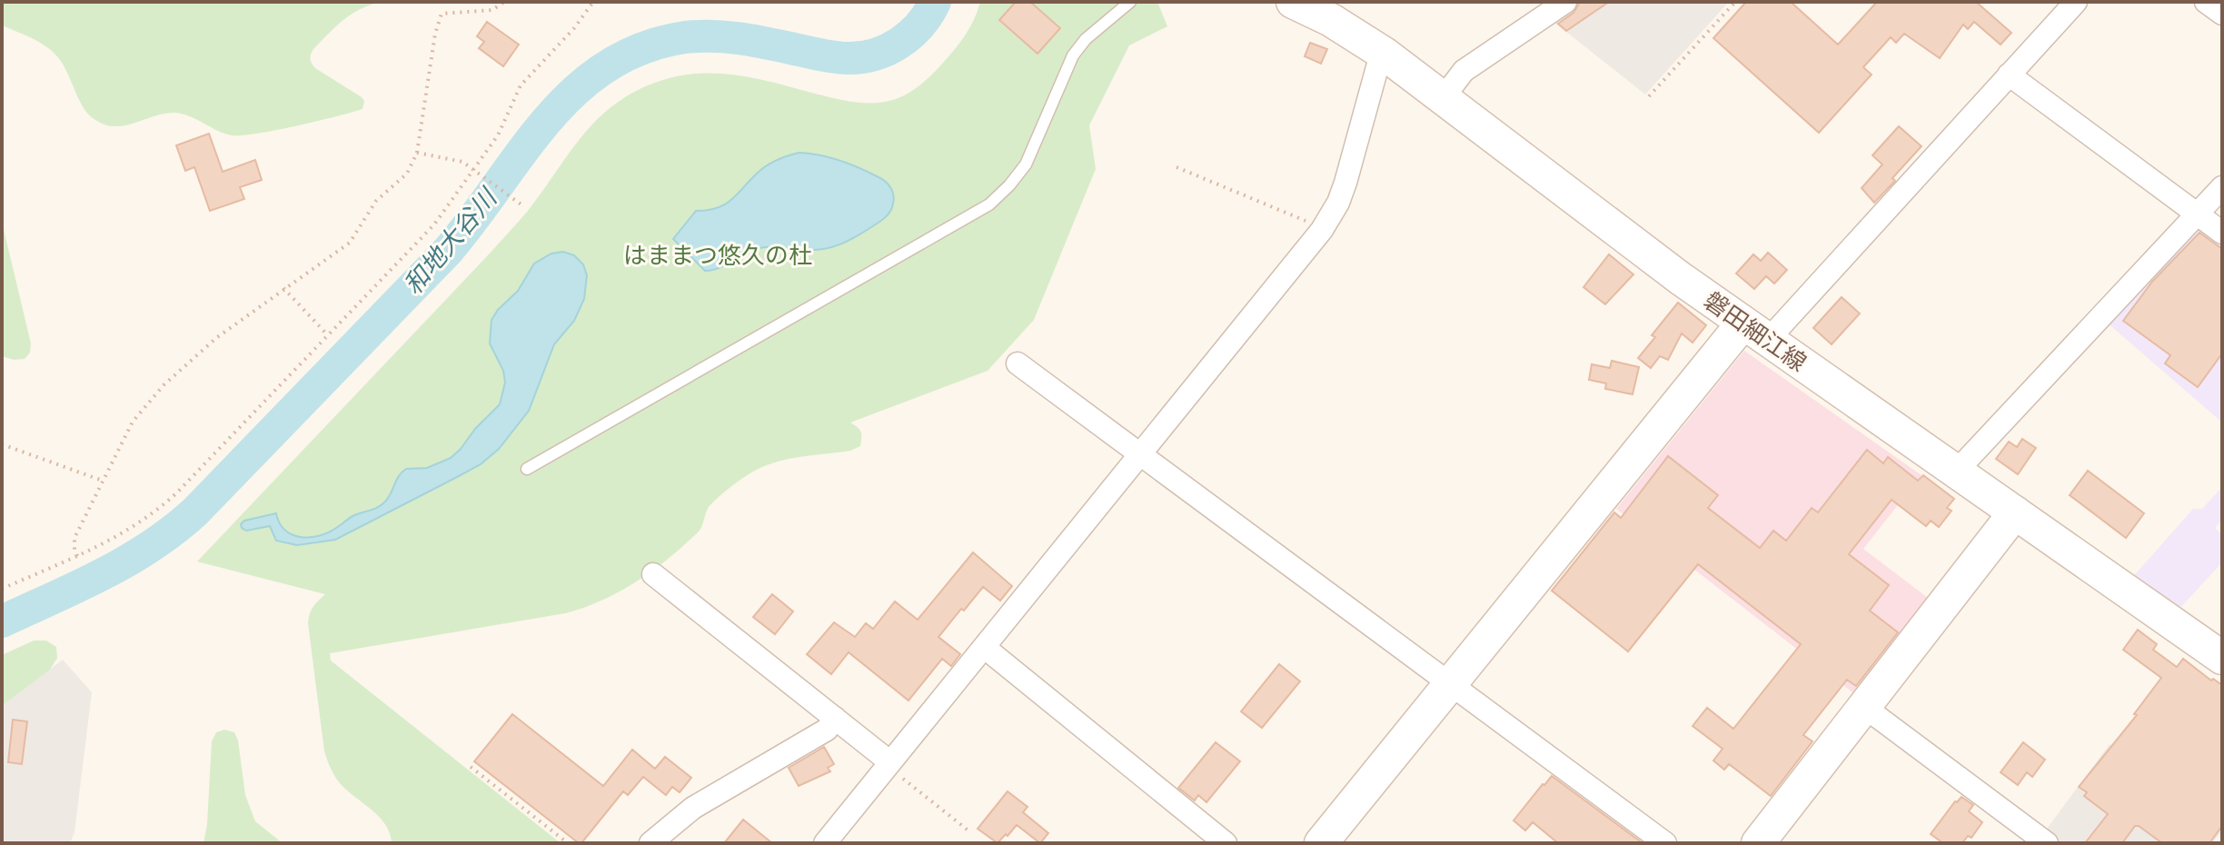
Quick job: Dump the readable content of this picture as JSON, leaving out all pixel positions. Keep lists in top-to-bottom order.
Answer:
{
  "streets": {
    "main road": ["磐田細江線"]
  },
  "water": ["和地大谷川"],
  "parks": ["はままつ悠久の杜"]
}
